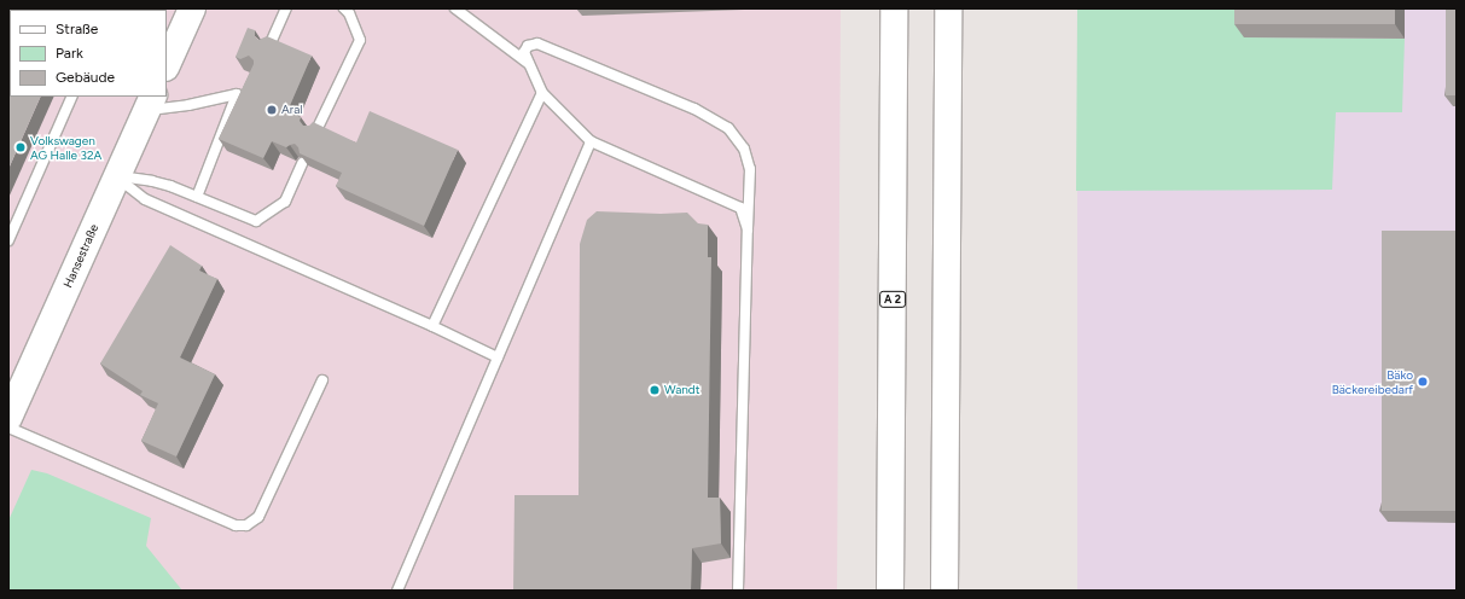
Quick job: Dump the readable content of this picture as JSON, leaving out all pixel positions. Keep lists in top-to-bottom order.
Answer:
{
  "streets": {
    "main road": ["Hansestraße", "A 2"]
  },
  "places": [
    "Aral",
    "Volkswagen AG Halle 32A",
    "Bäko Bäckereibedarf",
    "Wandt"
  ],
  "legend": ["Straße", "Park", "Gebäude"]
}
